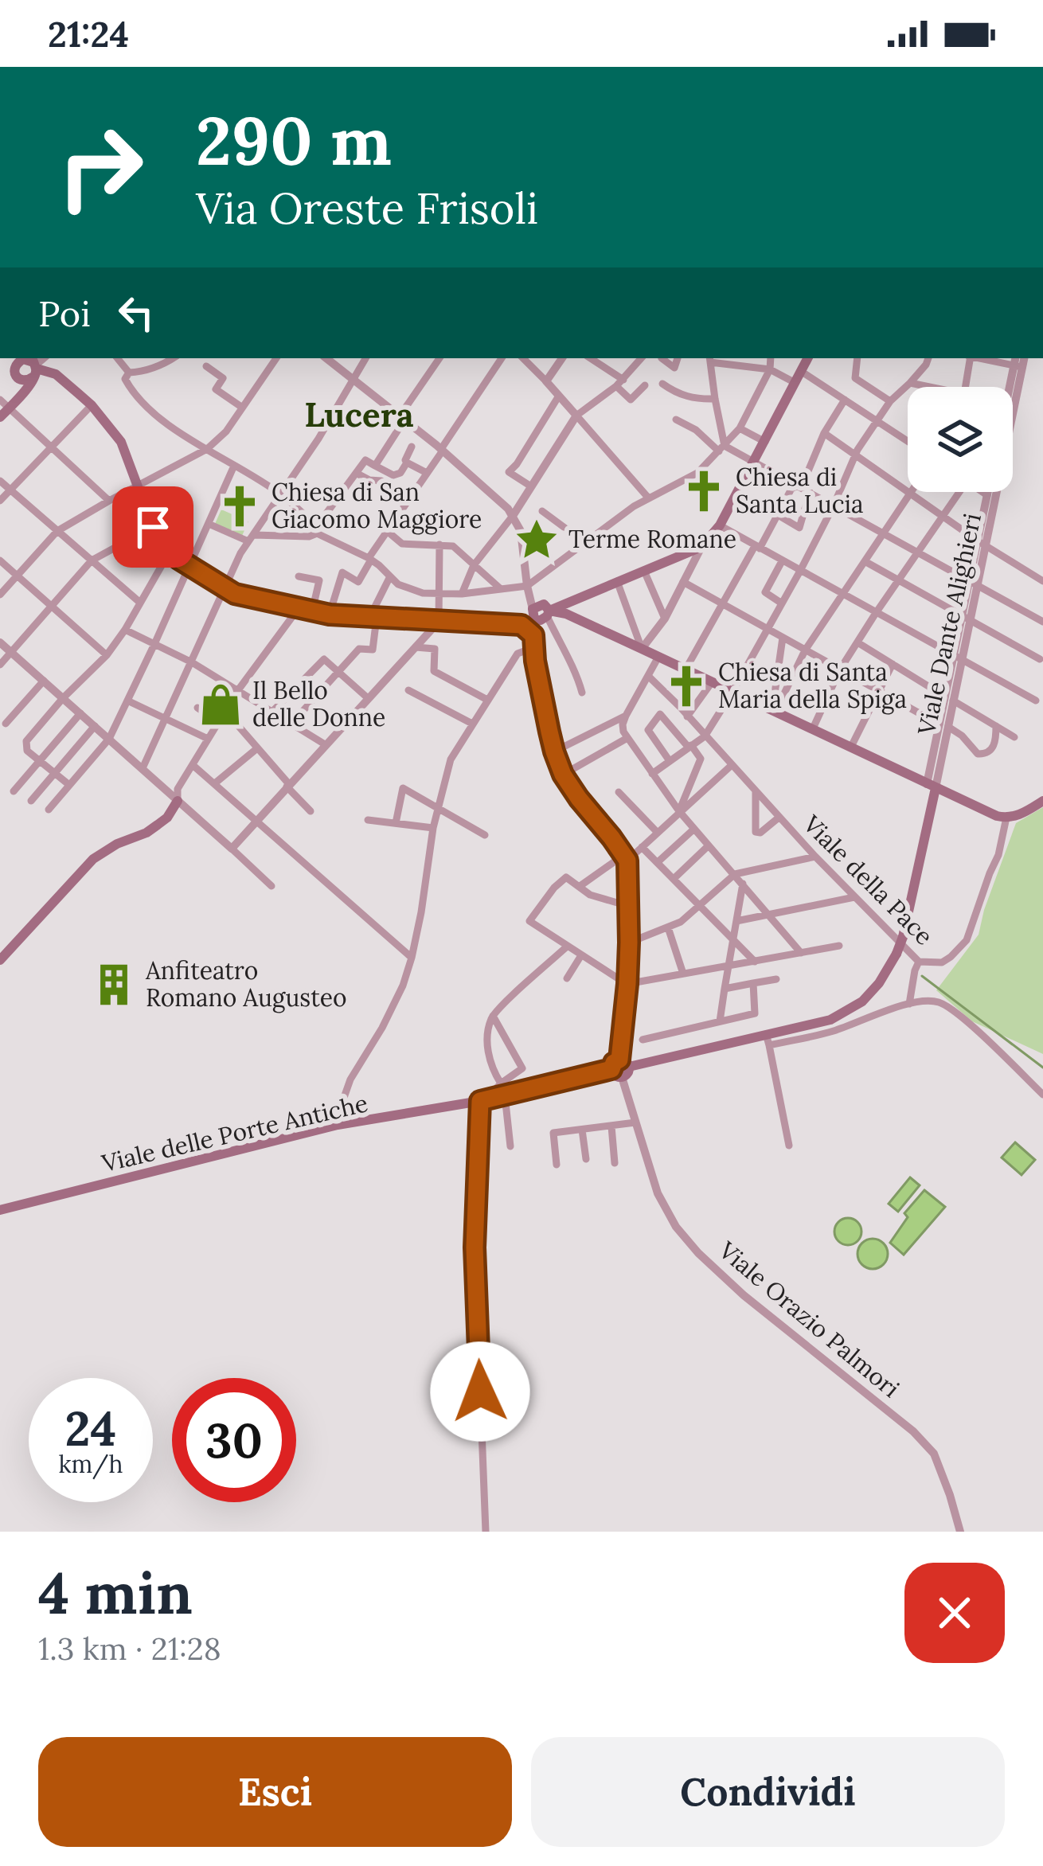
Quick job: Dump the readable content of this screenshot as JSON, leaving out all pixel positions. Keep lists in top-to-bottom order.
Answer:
{
  "streets": {
    "main road": ["Viale delle Porte Antiche"],
    "street": ["Viale Dante Alighieri", "Viale della Pace", "Viale Orazio Palmori"]
  },
  "crossings": [
    ["Viale delle Porte Antiche", "Viale Orazio Palmori"]
  ],
  "districts": ["Lucera"],
  "places": {
    "church": ["Chiesa di Santa Lucia", "Chiesa di San Giacomo Maggiore", "Chiesa di Santa Maria della Spiga"],
    "place": ["Terme Romane"],
    "shop": ["Il Bello delle Donne"],
    "building": ["Anfiteatro Romano Augusteo"]
  },
  "page": {
    "status": "21:24",
    "turn": ["290 m", "Via Oreste Frisoli"],
    "then": "Poi",
    "speed": "24 km/h",
    "limit": "30",
    "heading": ["4 min", "1.3 km · 21:28"],
    "buttons": ["Esci", "Condividi"]
  }
}
